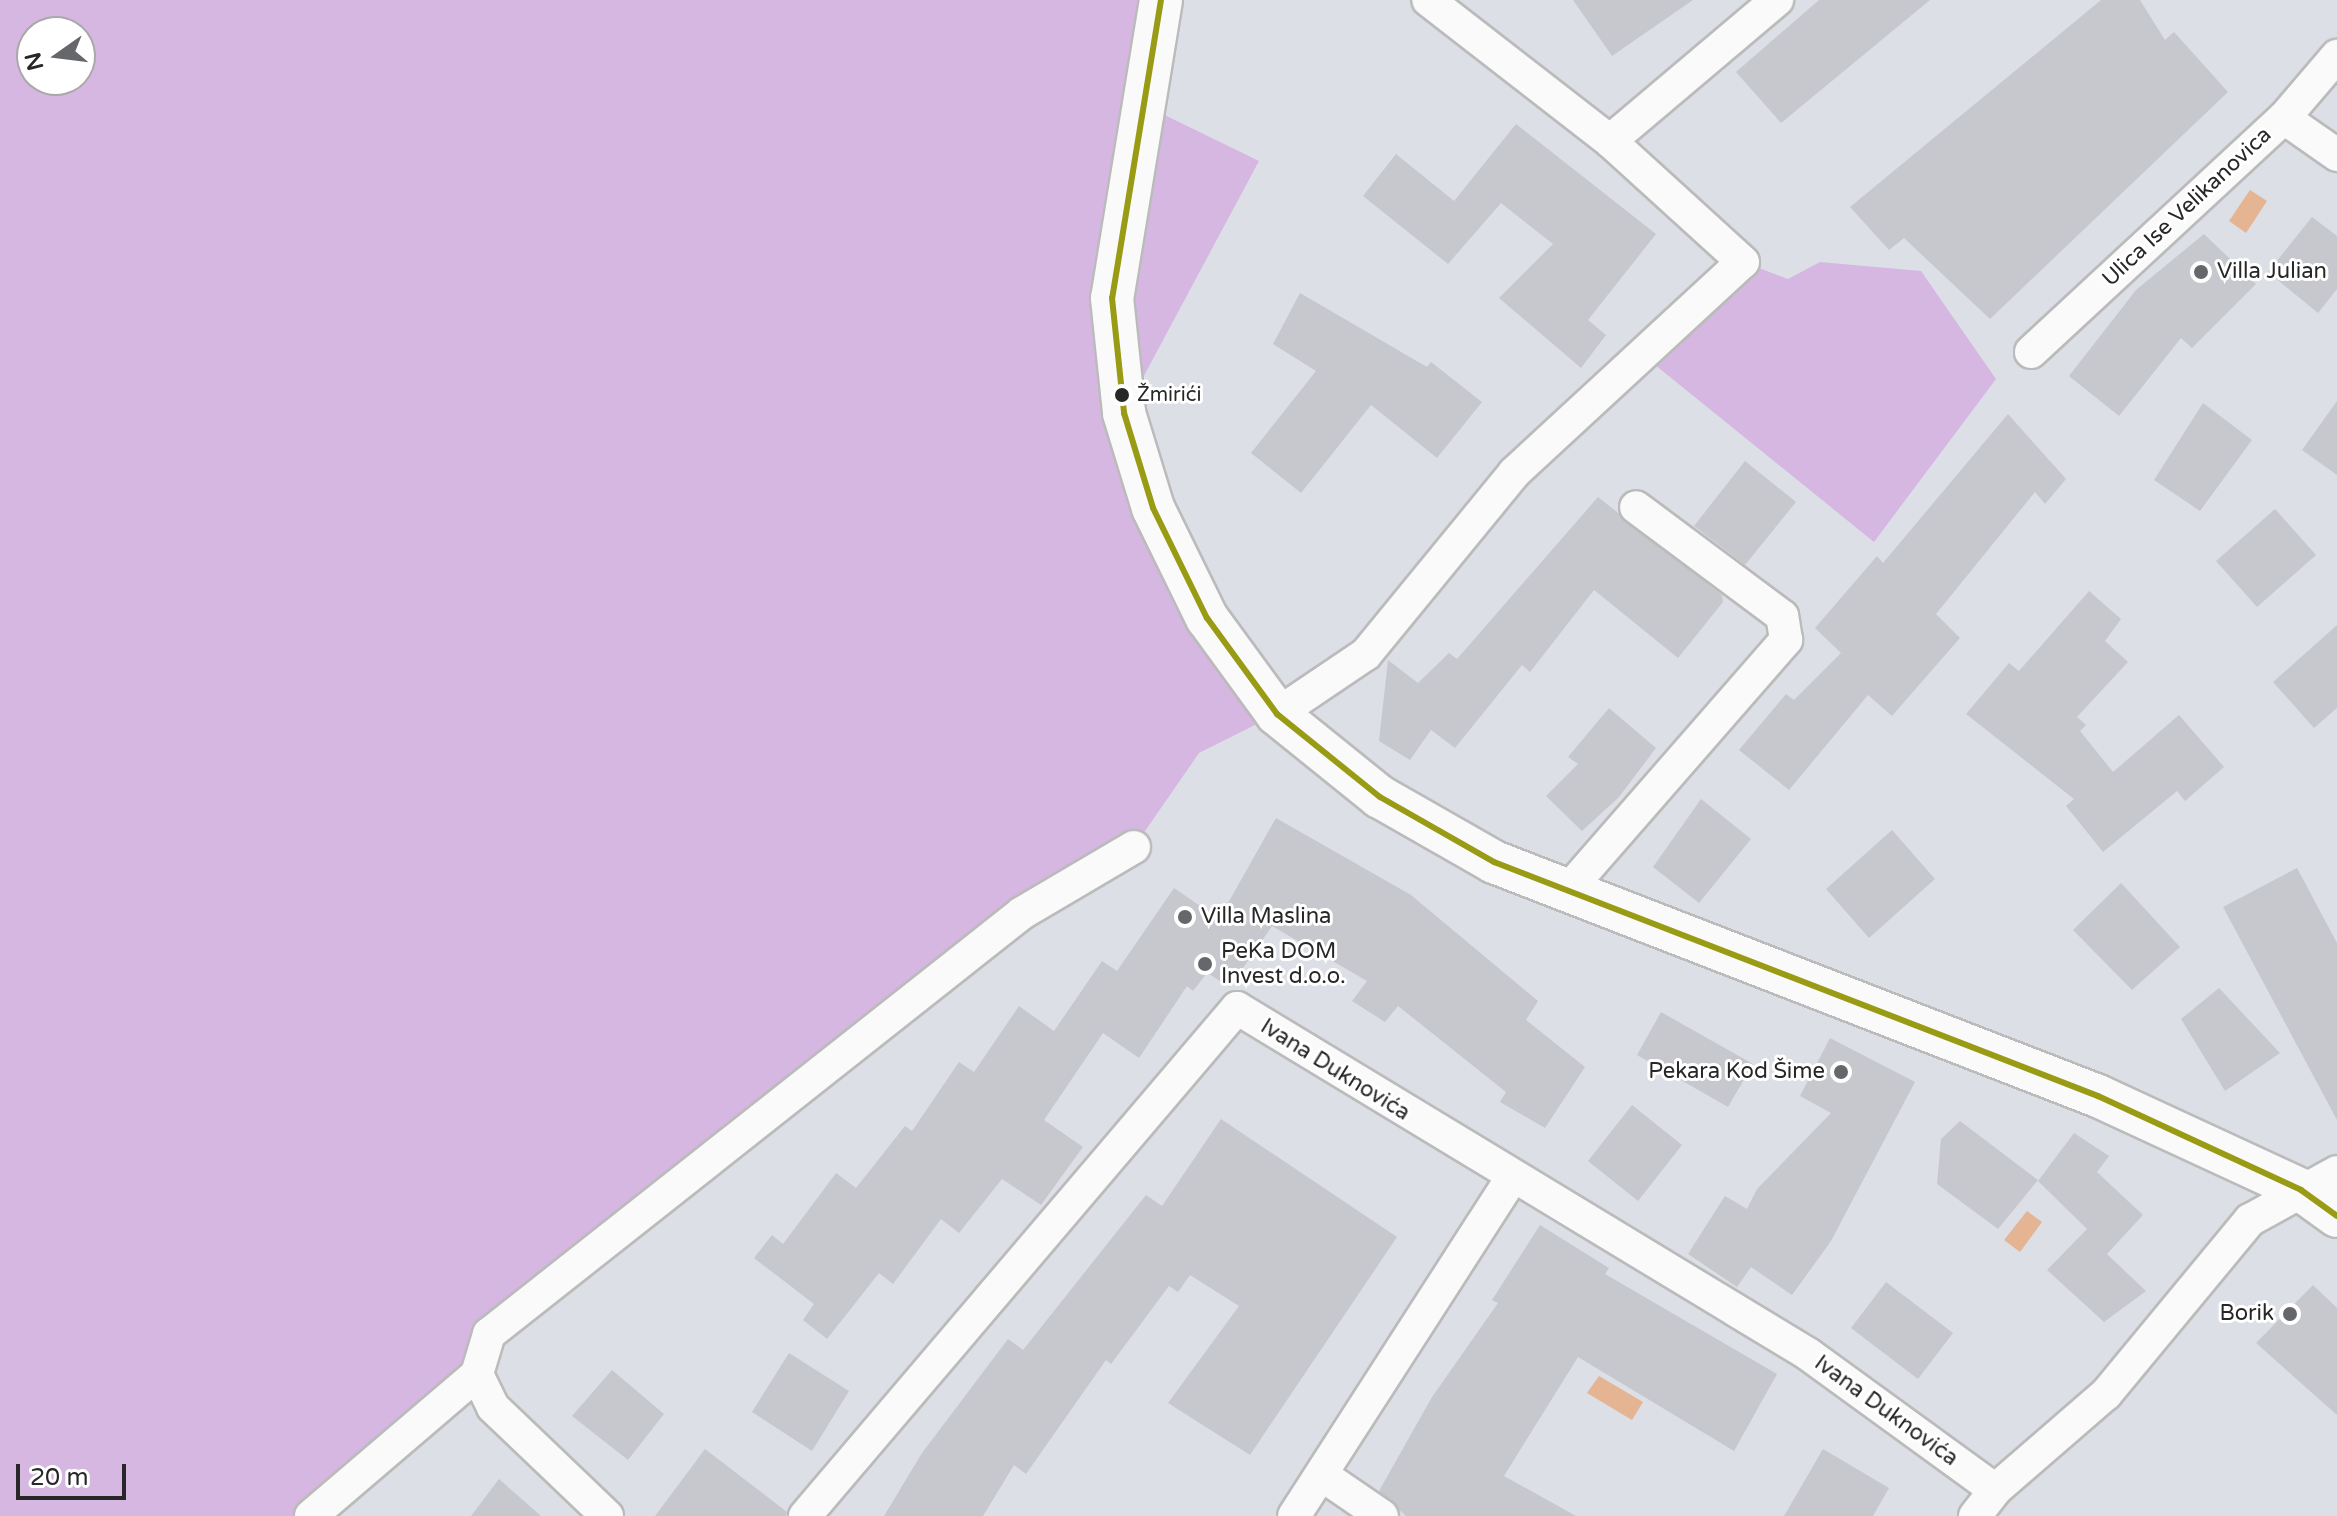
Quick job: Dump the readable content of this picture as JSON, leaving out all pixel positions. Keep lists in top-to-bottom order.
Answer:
{
  "streets": {
    "street": ["Ulica Ise Velikanovica", "Ivana Duknovića"]
  },
  "places": [
    "Villa Julian",
    "Žmirići",
    "Villa Maslina",
    "PeKa DOM Invest d.o.o.",
    "Pekara Kod Šime",
    "Borik"
  ],
  "scale_bar": "20 m",
  "north": "left"
}
